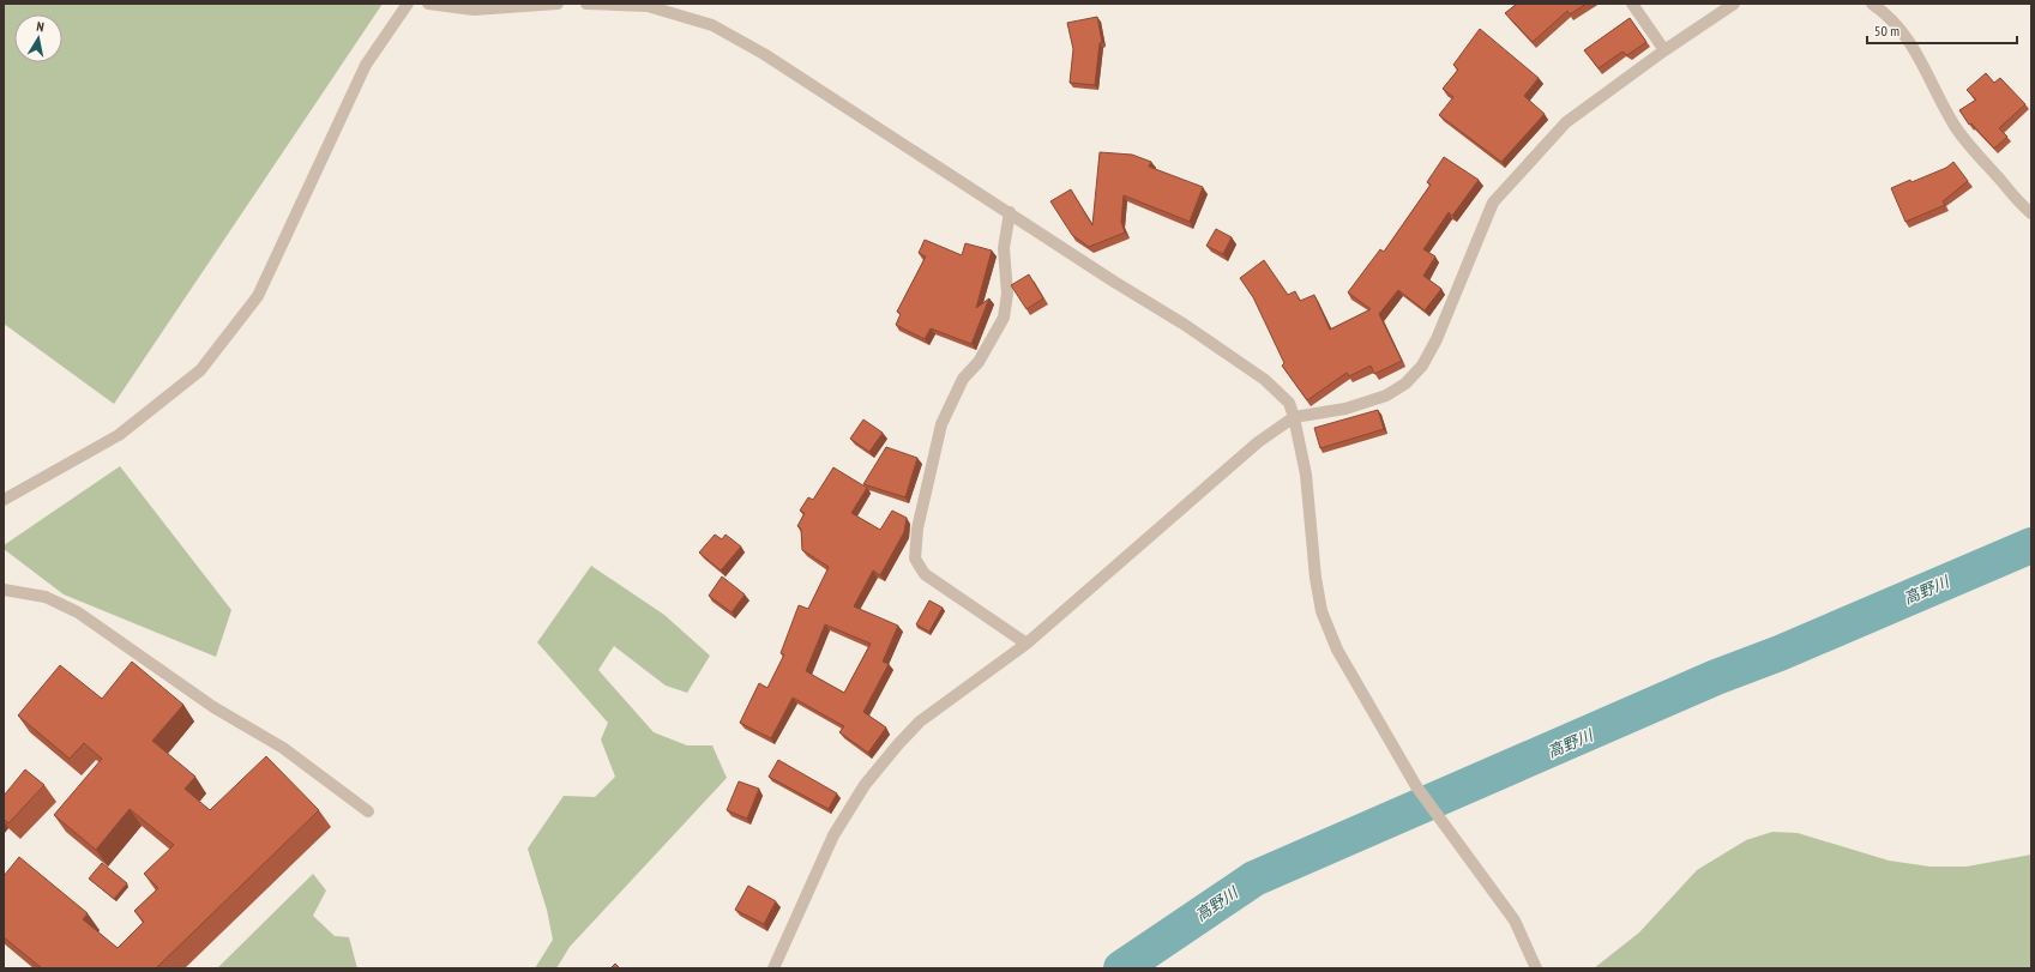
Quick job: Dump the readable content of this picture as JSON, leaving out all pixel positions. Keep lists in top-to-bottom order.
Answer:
{
  "water": ["高野川"],
  "scale_bar": "50 m",
  "north": "top"
}
